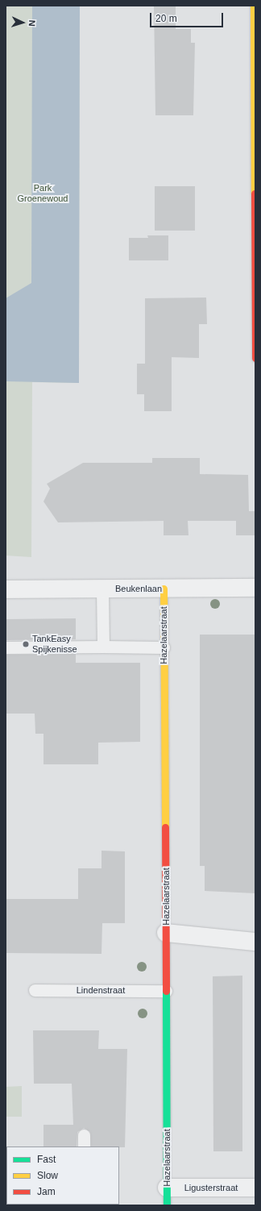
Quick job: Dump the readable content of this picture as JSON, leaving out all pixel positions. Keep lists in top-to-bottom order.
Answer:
{
  "streets": {
    "street": ["Beukenlaan", "Hazelaarstraat", "Ligusterstraat"],
    "lane": ["Lindenstraat"]
  },
  "crossings": [
    ["Beukenlaan", "Hazelaarstraat"],
    ["Hazelaarstraat", "Lindenstraat"],
    ["Hazelaarstraat", "Ligusterstraat"]
  ],
  "parks": ["Park Groenewoud"],
  "places": ["TankEasy Spijkenisse"],
  "legend": ["Fast", "Slow", "Jam"],
  "scale_bar": "20 m",
  "north": "right"
}
